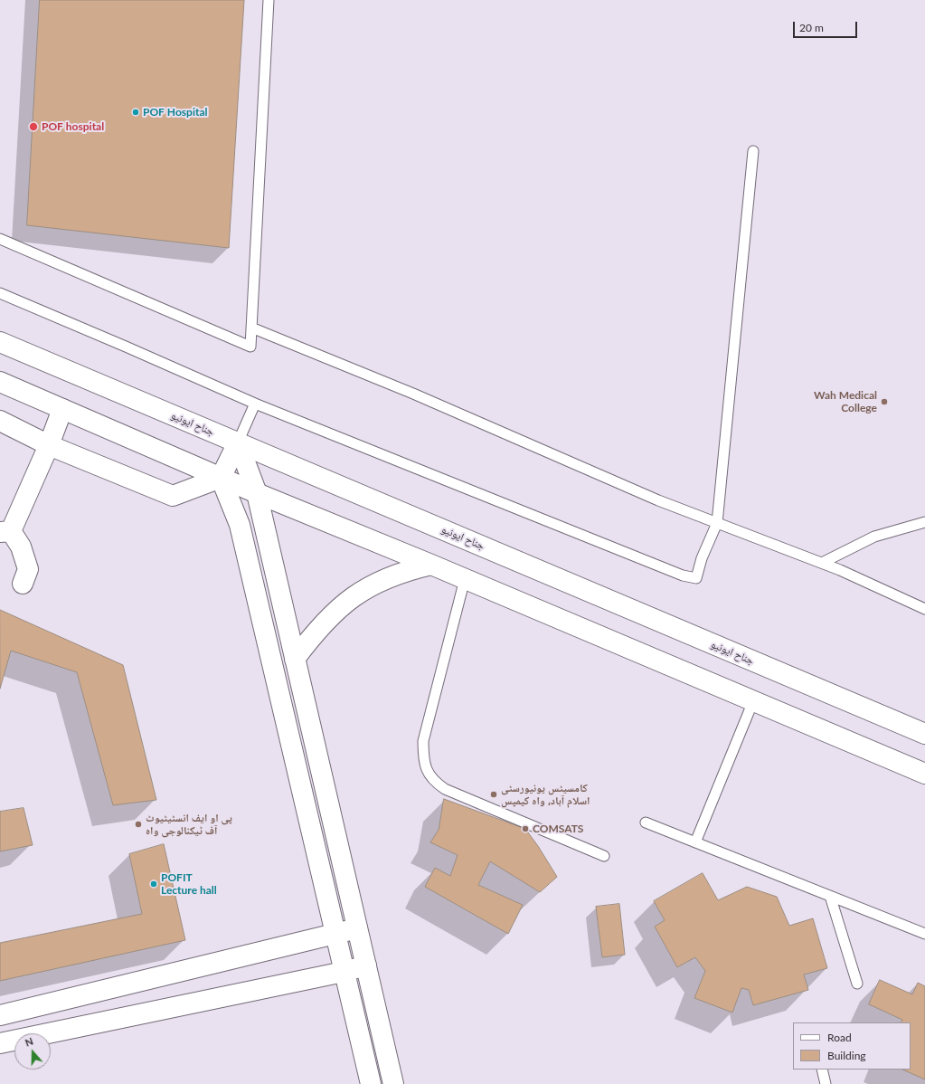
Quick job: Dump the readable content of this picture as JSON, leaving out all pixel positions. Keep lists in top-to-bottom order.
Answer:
{
  "streets": {
    "street": ["جناح ایونیو"]
  },
  "places": [
    "POF Hospital",
    "POF hospital",
    "Wah Medical College",
    "کامسیٹس یونیورسٹی اسلام آباد، واہ کیمپس",
    "پی او ایف انسٹیٹیوٹ آف ٹیکنالوجی واہ",
    "COMSATS",
    "POFIT Lecture hall"
  ],
  "legend": ["Road", "Building"],
  "scale_bar": "20 m",
  "north": "top"
}
